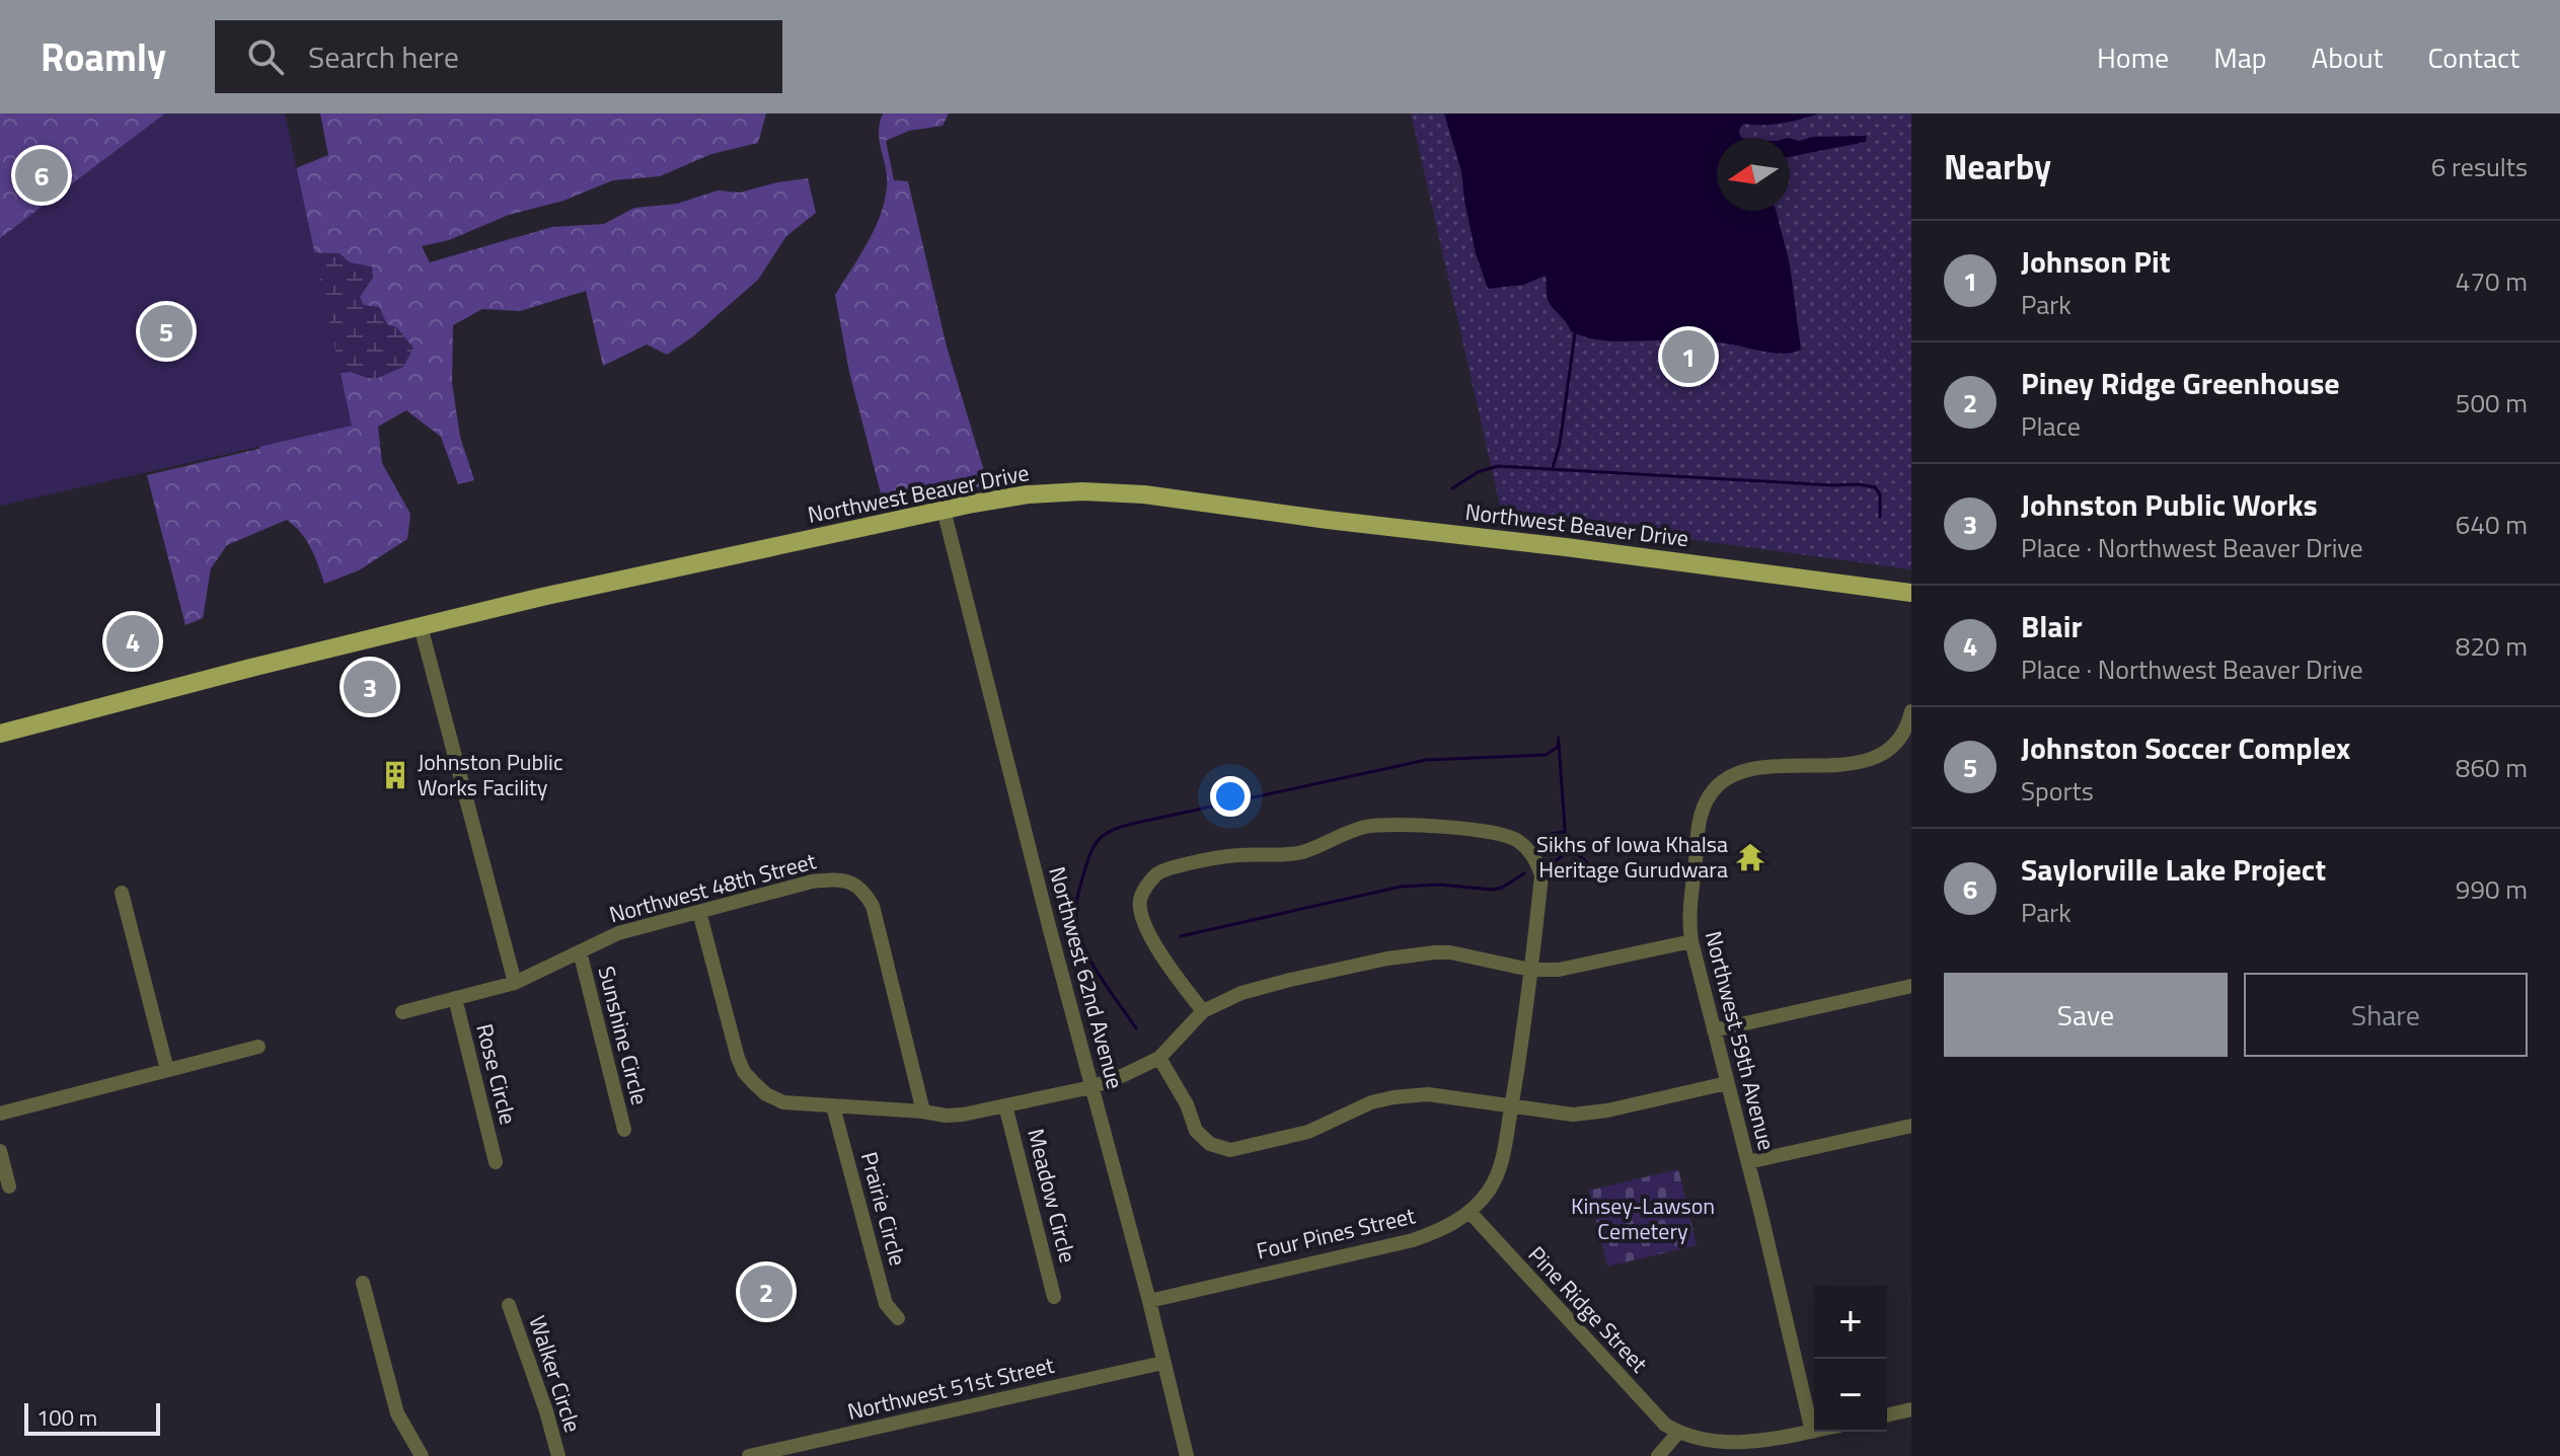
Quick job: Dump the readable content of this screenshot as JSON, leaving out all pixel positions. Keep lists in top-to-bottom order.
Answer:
{
  "streets": {
    "main road": ["Northwest Beaver Drive"],
    "street": [
      "Northwest 48th Street",
      "Northwest 62nd Avenue",
      "Sunshine Circle",
      "Northwest 59th Avenue",
      "Rose Circle",
      "Meadow Circle",
      "Prairie Circle",
      "Four Pines Street",
      "Pine Ridge Street",
      "Walker Circle",
      "Northwest 51st Street"
    ]
  },
  "crossings": [
    ["Northwest Beaver Drive", "Northwest 62nd Avenue"],
    ["Northwest 48th Street", "Sunshine Circle"],
    ["Northwest 48th Street", "Rose Circle"],
    ["Northwest 62nd Avenue", "Four Pines Street"],
    ["Northwest 62nd Avenue", "Northwest 51st Street"],
    ["Four Pines Street", "Pine Ridge Street"]
  ],
  "parks": ["Kinsey-Lawson Cemetery"],
  "places": {
    "building": ["Johnston Public Works Facility"],
    "temple": ["Sikhs of Iowa Khalsa Heritage Gurudwara"]
  },
  "scale_bar": "100 m",
  "north": "left",
  "page": {
    "header": "Roamly",
    "search": "Search here",
    "nav": [
      "Home",
      "Map",
      "About",
      "Contact"
    ],
    "heading": ["Nearby", "6 results"],
    "pins": [
      "6",
      "5",
      "1",
      "4",
      "3",
      "2"
    ],
    "list": [
      {
        "mark": "1",
        "name": "Johnson Pit",
        "note": "Park",
        "value": "470 m"
      },
      {
        "mark": "2",
        "name": "Piney Ridge Greenhouse",
        "note": "Place",
        "value": "500 m"
      },
      {
        "mark": "3",
        "name": "Johnston Public Works",
        "note": "Place · Northwest Beaver Drive",
        "value": "640 m"
      },
      {
        "mark": "4",
        "name": "Blair",
        "note": "Place · Northwest Beaver Drive",
        "value": "820 m"
      },
      {
        "mark": "5",
        "name": "Johnston Soccer Complex",
        "note": "Sports",
        "value": "860 m"
      },
      {
        "mark": "6",
        "name": "Saylorville Lake Project",
        "note": "Park",
        "value": "990 m"
      }
    ],
    "buttons": ["Save", "Share"],
    "map_buttons": ["+", "−"],
    "scale": "100 m"
  }
}
